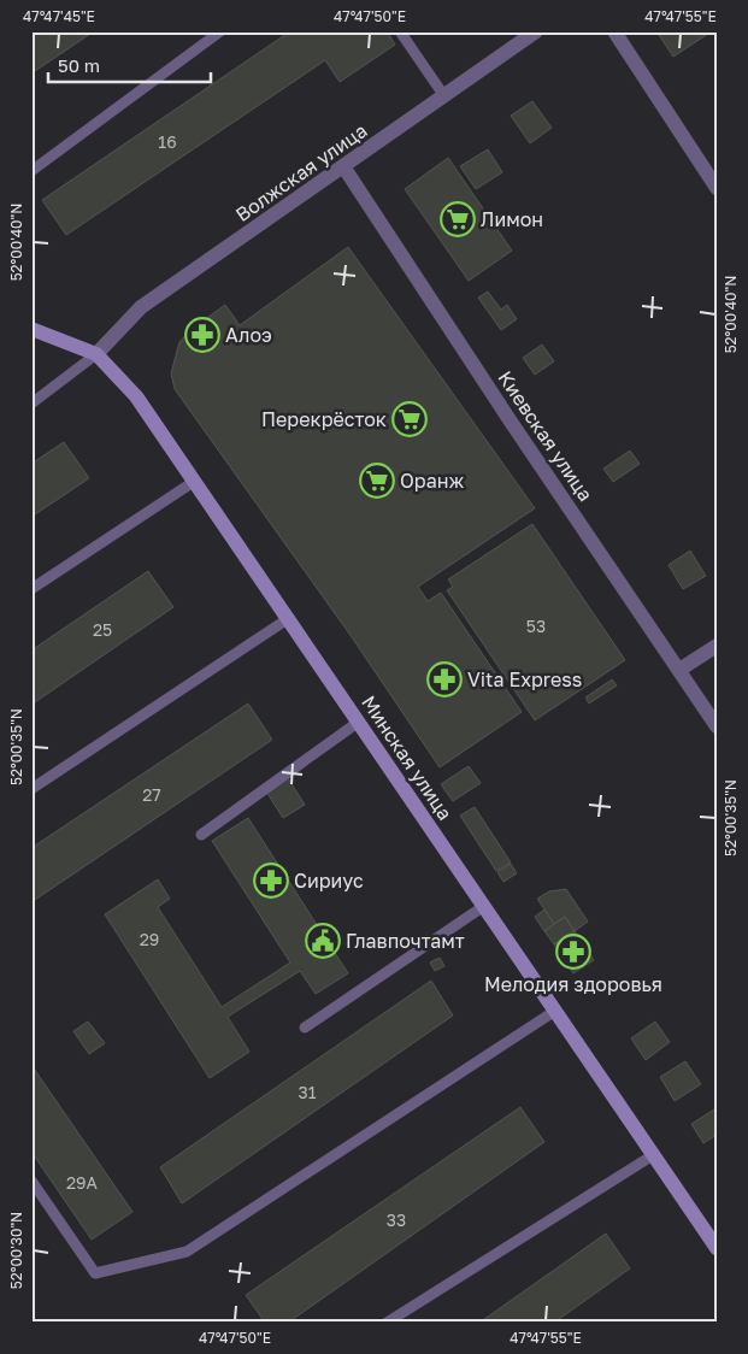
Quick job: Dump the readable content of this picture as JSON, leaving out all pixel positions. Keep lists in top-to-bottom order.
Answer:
{
  "streets": {
    "main road": ["Минская улица"],
    "street": ["Волжская улица", "Киевская улица"]
  },
  "crossings": [
    ["Волжская улица", "Киевская улица"],
    ["Волжская улица", "Минская улица"]
  ],
  "places": {
    "supermarket": ["Лимон", "Перекрёсток", "Оранж"],
    "pharmacy": [
      "Алоэ",
      "Vita Express",
      "Сириус",
      "Мелодия здоровья"
    ],
    "public building": ["Главпочтамт"]
  },
  "house_numbers": [
    "16",
    "53",
    "25",
    "27",
    "29",
    "31",
    "29А",
    "33"
  ],
  "scale_bar": "50 m",
  "coordinates": [
    "47°47'45\"E",
    "47°47'50\"E",
    "47°47'55\"E",
    "52°00'40\"N",
    "52°00'35\"N",
    "52°00'30\"N"
  ]
}
